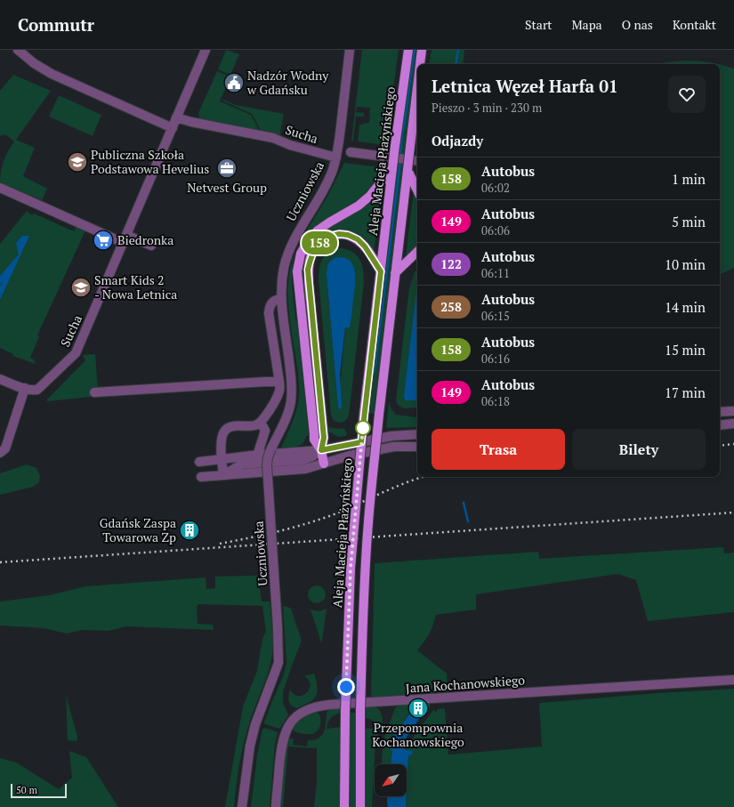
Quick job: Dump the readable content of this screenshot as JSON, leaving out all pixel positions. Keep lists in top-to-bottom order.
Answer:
{
  "streets": {
    "main road": ["Aleja Macieja Płażyńskiego"],
    "street": ["Sucha", "Uczniowska", "Jana Kochanowskiego"]
  },
  "crossings": [
    ["Sucha", "Uczniowska"]
  ],
  "places": {
    "public building": ["Nadzór Wodny w Gdańsku"],
    "school or university": ["Publiczna Szkoła Podstawowa Hevelius", "Smart Kids 2 - Nowa Letnica"],
    "office": ["Netvest Group"],
    "supermarket": ["Biedronka"],
    "building": ["Gdańsk Zaspa Towarowa Zp", "Przepompownia Kochanowskiego"]
  },
  "lines": ["bus line 158"],
  "scale_bar": "50 m",
  "north": "bottom left",
  "page": {
    "header": "Commutr",
    "nav": [
      "Start",
      "Mapa",
      "O nas",
      "Kontakt"
    ],
    "on_map": "158",
    "heading": [
      ["Letnica Węzeł Harfa 01", "Pieszo · 3 min · 230 m"],
      "Odjazdy"
    ],
    "list": [
      {
        "mark": "158",
        "name": "Autobus",
        "note": "06:02",
        "value": "1 min"
      },
      {
        "mark": "149",
        "name": "Autobus",
        "note": "06:06",
        "value": "5 min"
      },
      {
        "mark": "122",
        "name": "Autobus",
        "note": "06:11",
        "value": "10 min"
      },
      {
        "mark": "258",
        "name": "Autobus",
        "note": "06:15",
        "value": "14 min"
      },
      {
        "mark": "158",
        "name": "Autobus",
        "note": "06:16",
        "value": "15 min"
      },
      {
        "mark": "149",
        "name": "Autobus",
        "note": "06:18",
        "value": "17 min"
      }
    ],
    "buttons": ["Trasa", "Bilety"],
    "scale": "50 m"
  }
}
